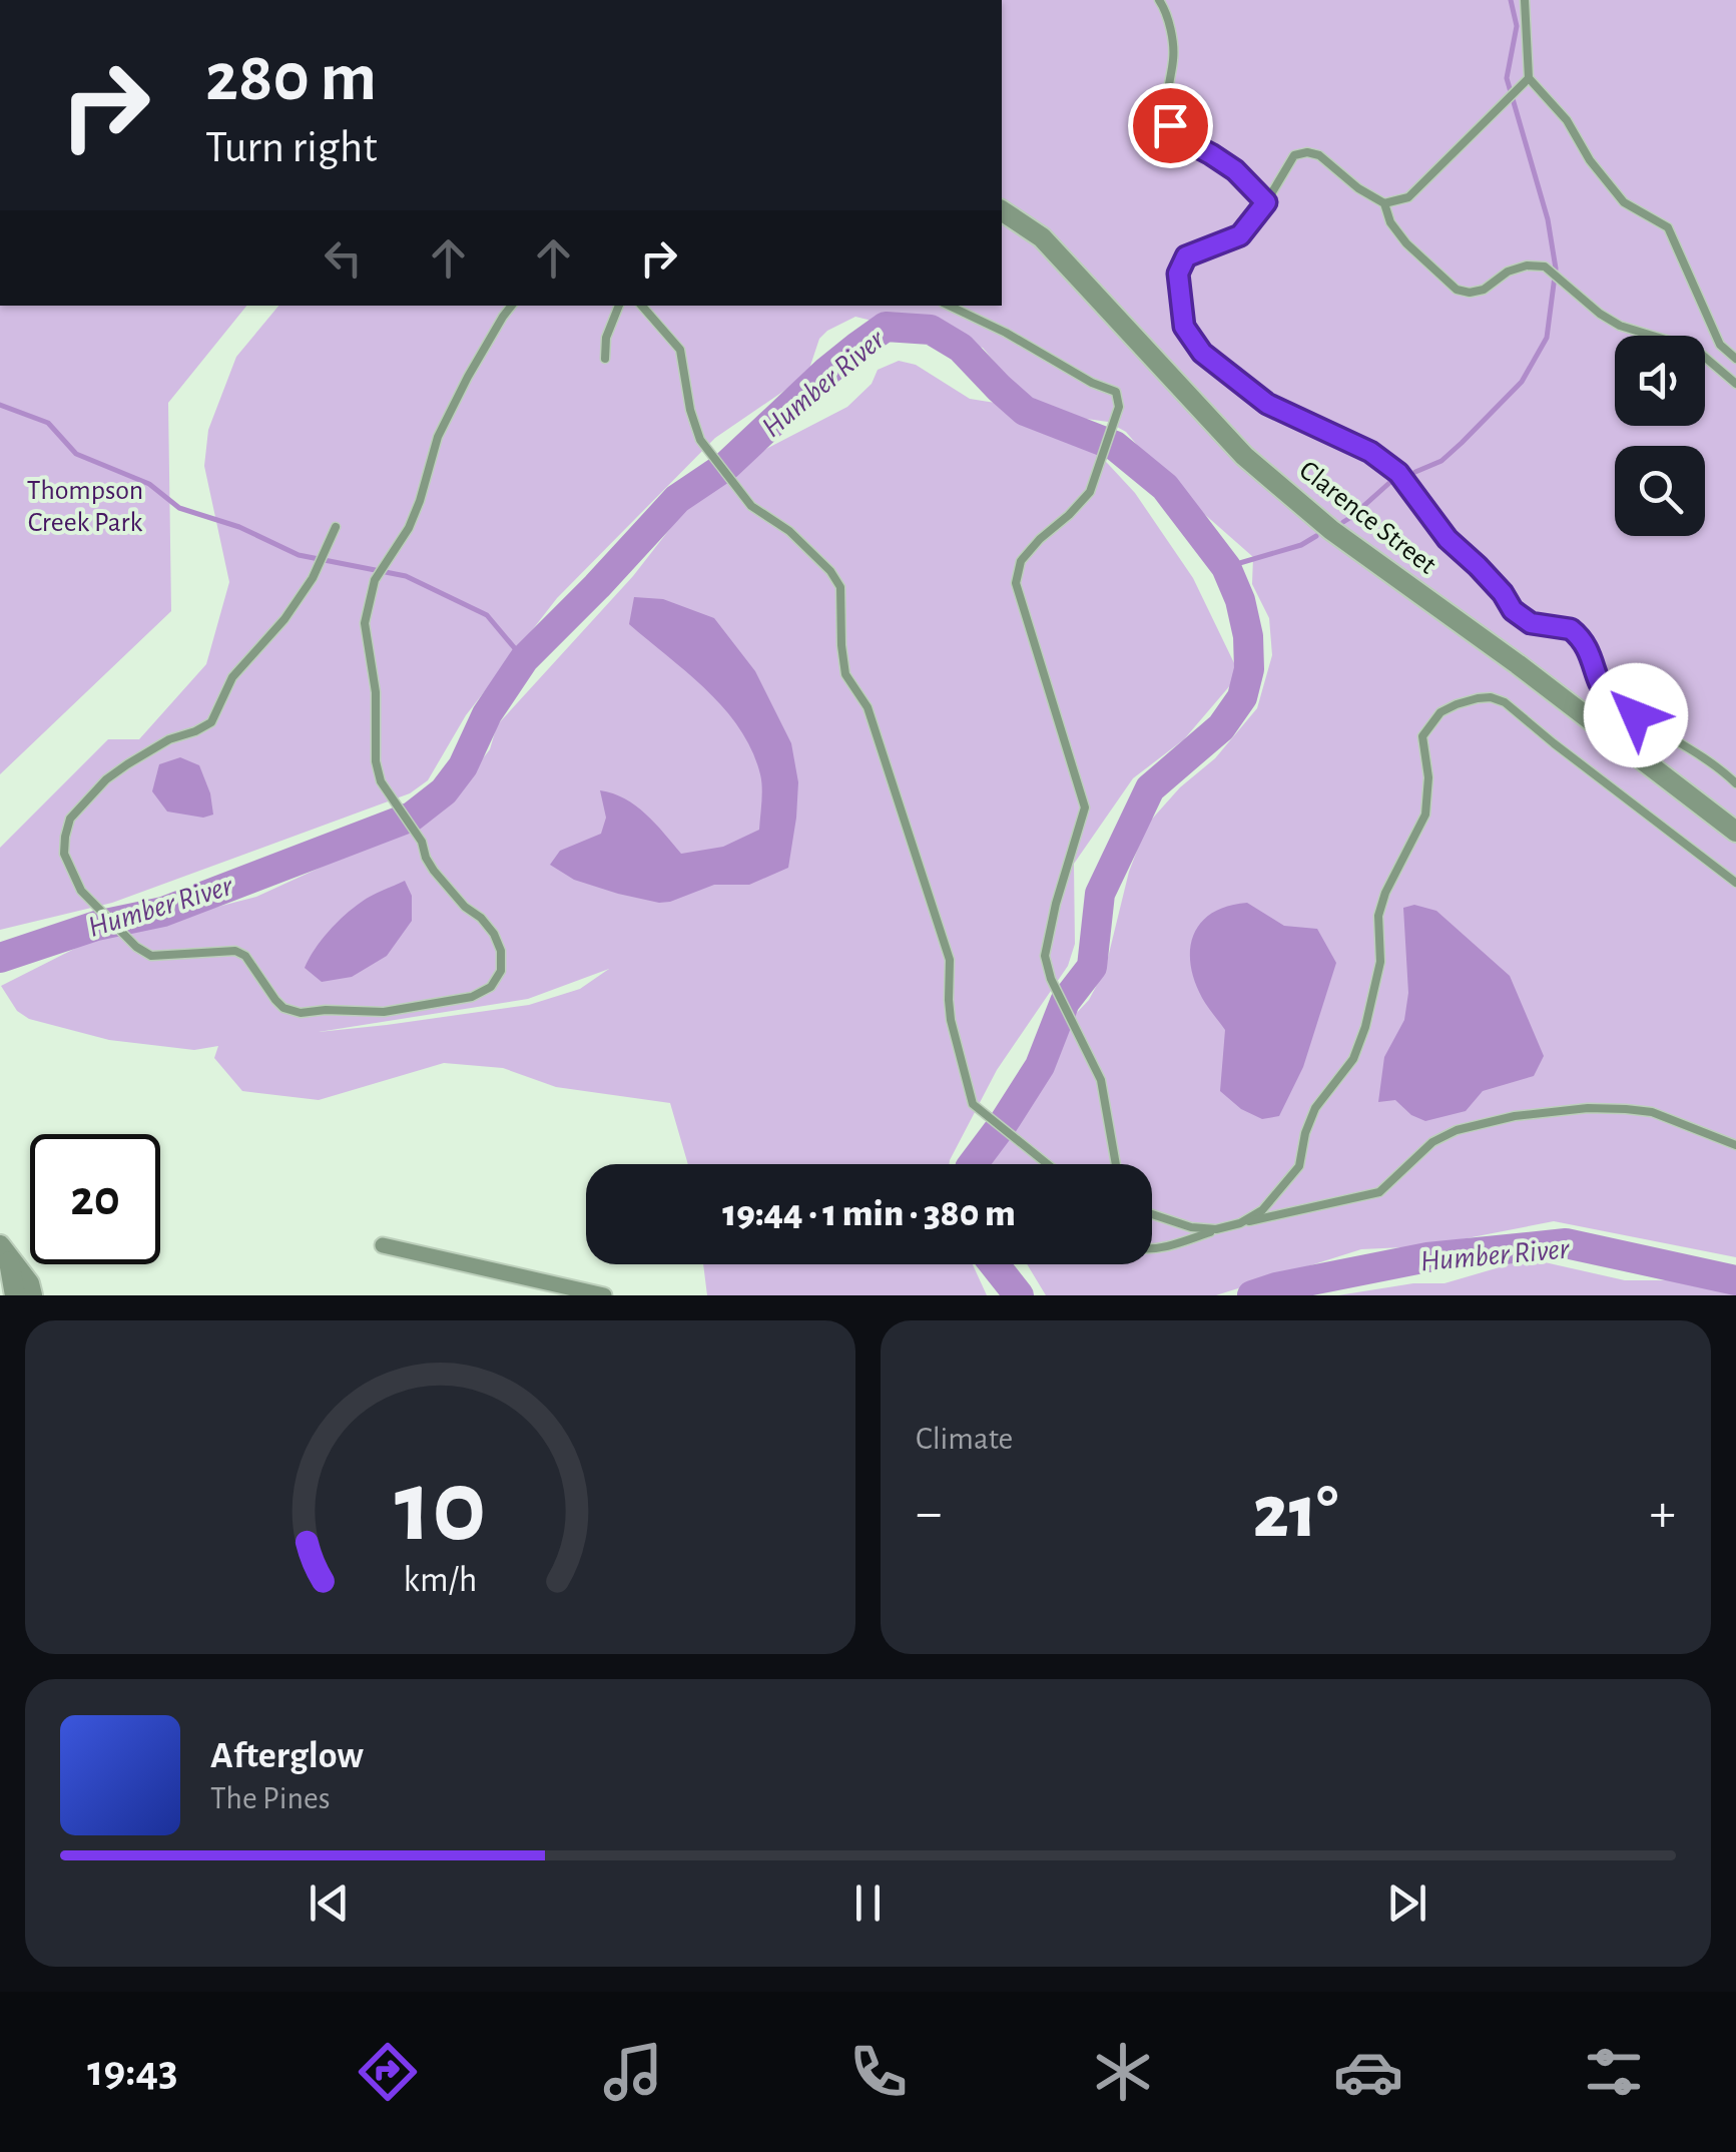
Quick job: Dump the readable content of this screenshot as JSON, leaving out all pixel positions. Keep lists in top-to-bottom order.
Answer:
{
  "streets": {
    "street": ["Clarence Street"]
  },
  "water": ["Humber River"],
  "parks": ["Thompson Creek Park"],
  "page": {
    "turn": ["280 m", "Turn right"],
    "limit": "20",
    "trip": "19:44 · 1 min · 380 m",
    "tile": "Climate",
    "heat": ["−", "21°", "+"],
    "song": ["Afterglow", "The Pines"],
    "tabs": "19:43",
    "gauge": ["10", "km/h"]
  }
}
